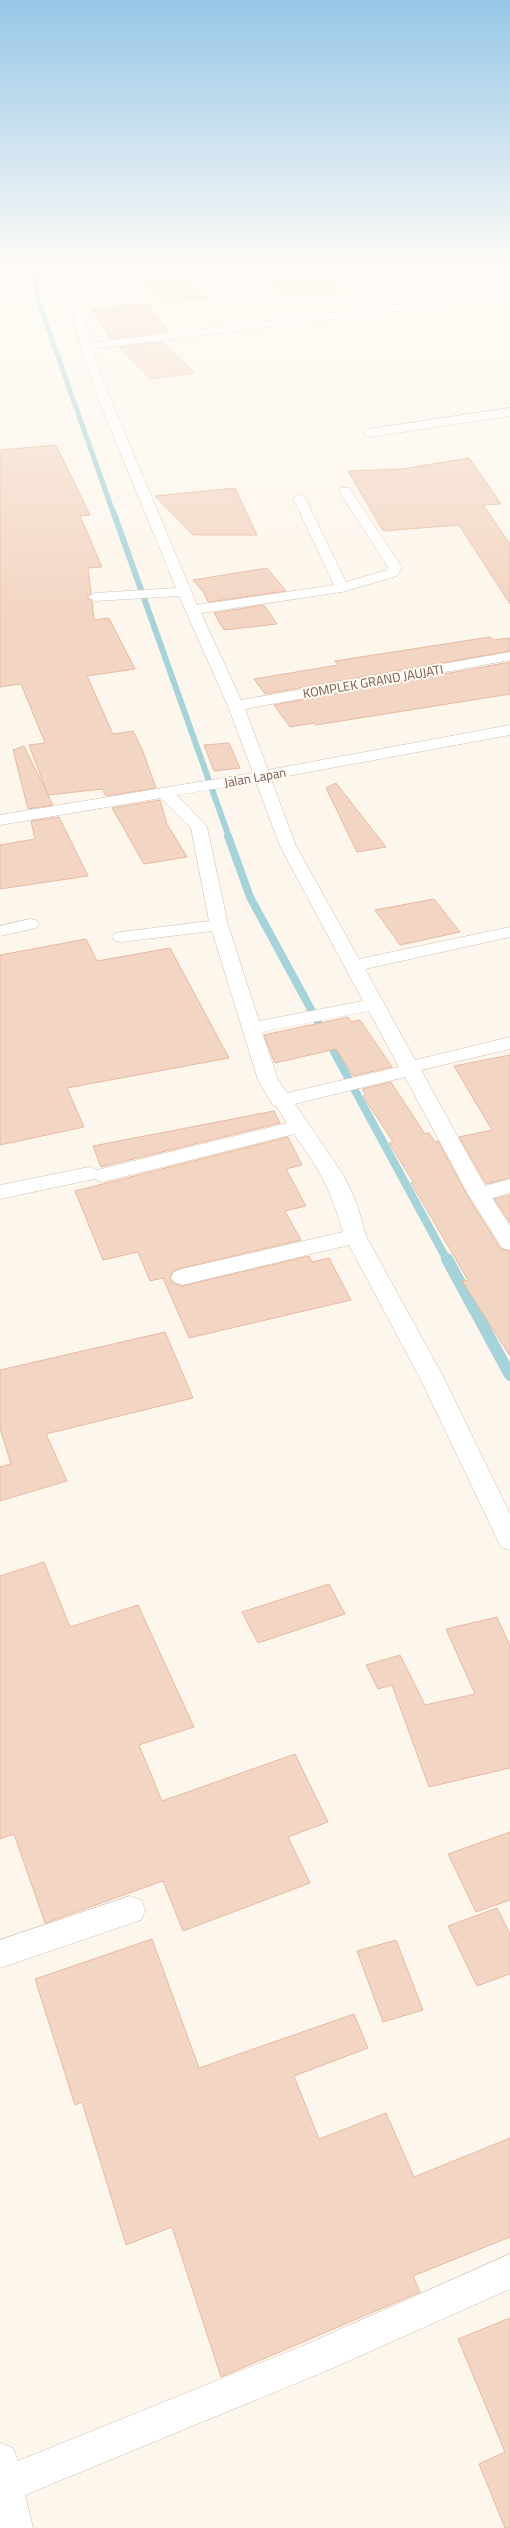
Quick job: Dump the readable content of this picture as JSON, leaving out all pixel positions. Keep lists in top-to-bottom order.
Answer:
{
  "streets": {
    "street": ["KOMPLEK GRAND JAUJATI", "Jalan Lapan"]
  }
}
